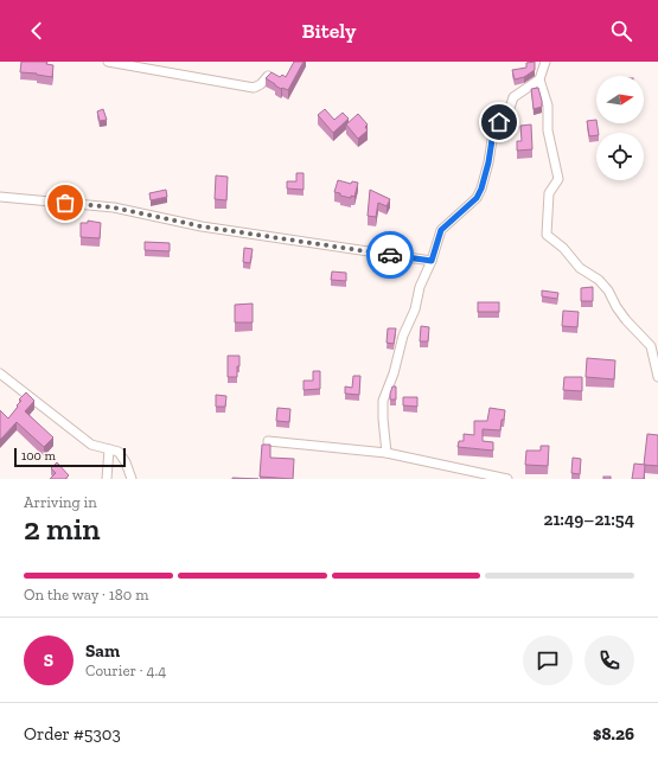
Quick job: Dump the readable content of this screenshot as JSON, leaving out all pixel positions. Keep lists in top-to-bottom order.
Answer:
{
  "scale_bar": "100 m",
  "north": "right",
  "page": {
    "header": "Bitely",
    "scale": "100 m",
    "heading": ["2 min", "Arriving in", "21:49–21:54"],
    "panel": [
      "Sam",
      "Courier · 4.4",
      "Order #5303",
      "$8.26"
    ],
    "bar": "On the way · 180 m",
    "round": "S"
  }
}
